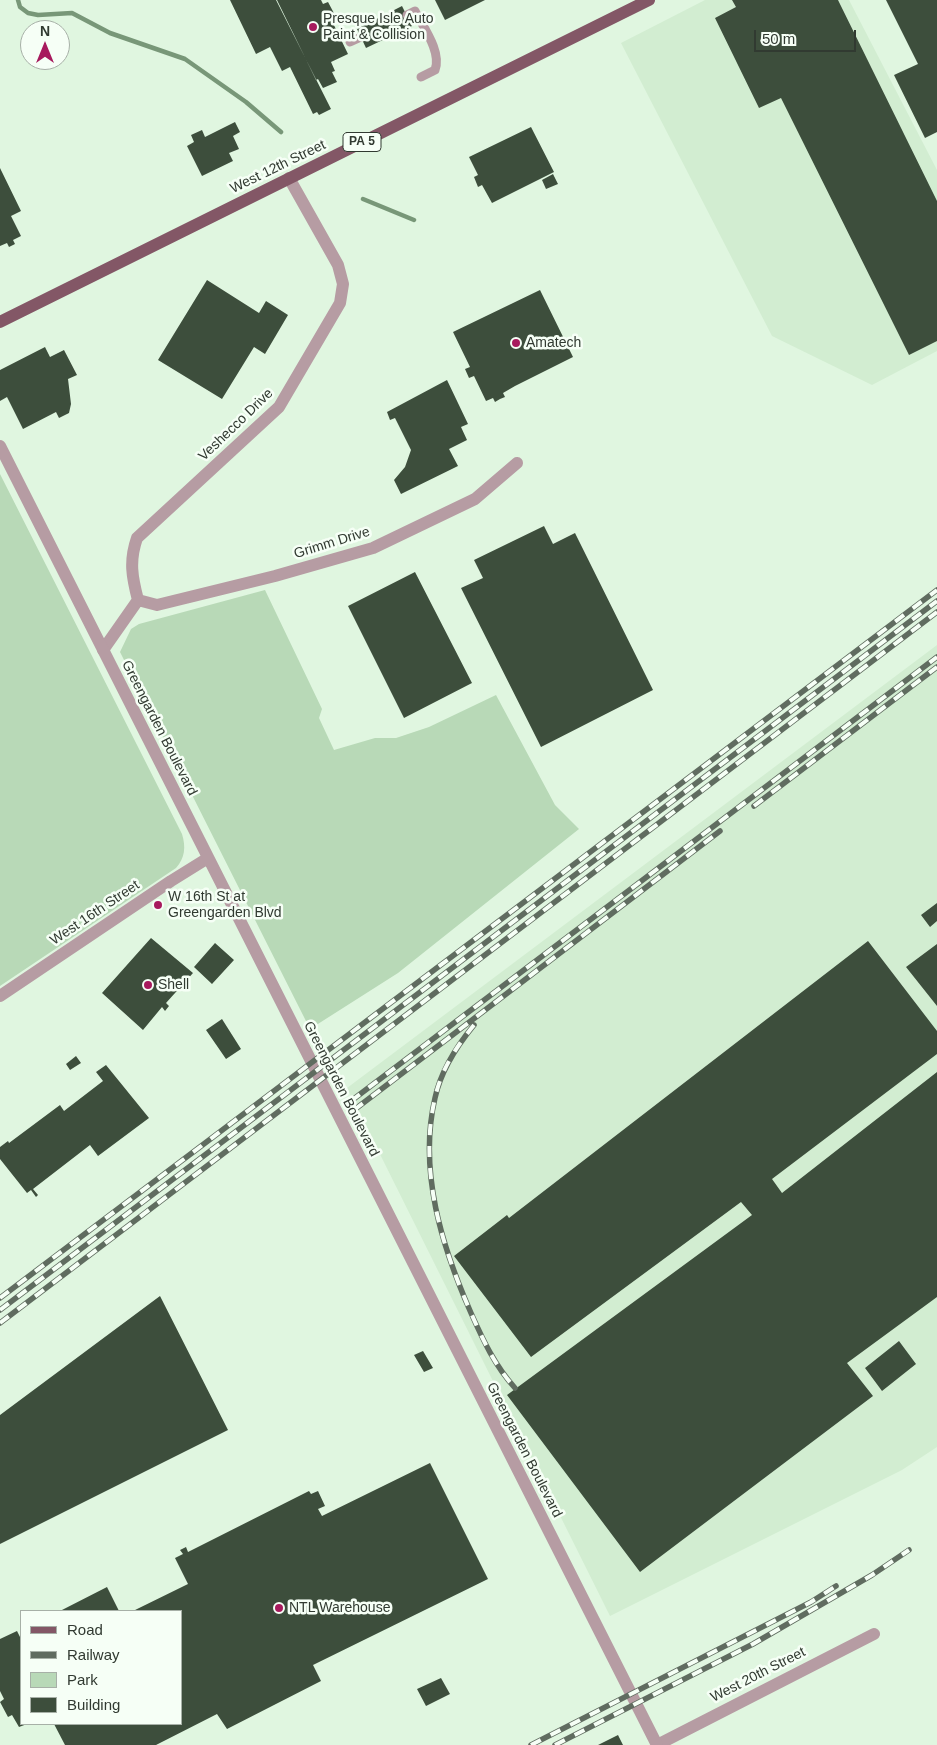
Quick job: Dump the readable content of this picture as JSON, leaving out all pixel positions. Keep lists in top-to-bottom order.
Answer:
{
  "streets": {
    "main road": ["PA 5", "West 12th Street"],
    "street": [
      "Veshecco Drive",
      "Grimm Drive",
      "Greengarden Boulevard",
      "West 16th Street",
      "West 20th Street"
    ]
  },
  "crossings": [
    ["West 12th Street", "Veshecco Drive"],
    ["Veshecco Drive", "Grimm Drive"],
    ["Greengarden Boulevard", "West 16th Street"],
    ["Greengarden Boulevard", "West 20th Street"]
  ],
  "places": [
    "Presque Isle Auto Paint & Collision",
    "Amatech",
    "W 16th St at Greengarden Blvd",
    "Shell",
    "NTL Warehouse"
  ],
  "legend": [
    "Road",
    "Railway",
    "Park",
    "Building"
  ],
  "scale_bar": "50 m",
  "north": "top"
}
